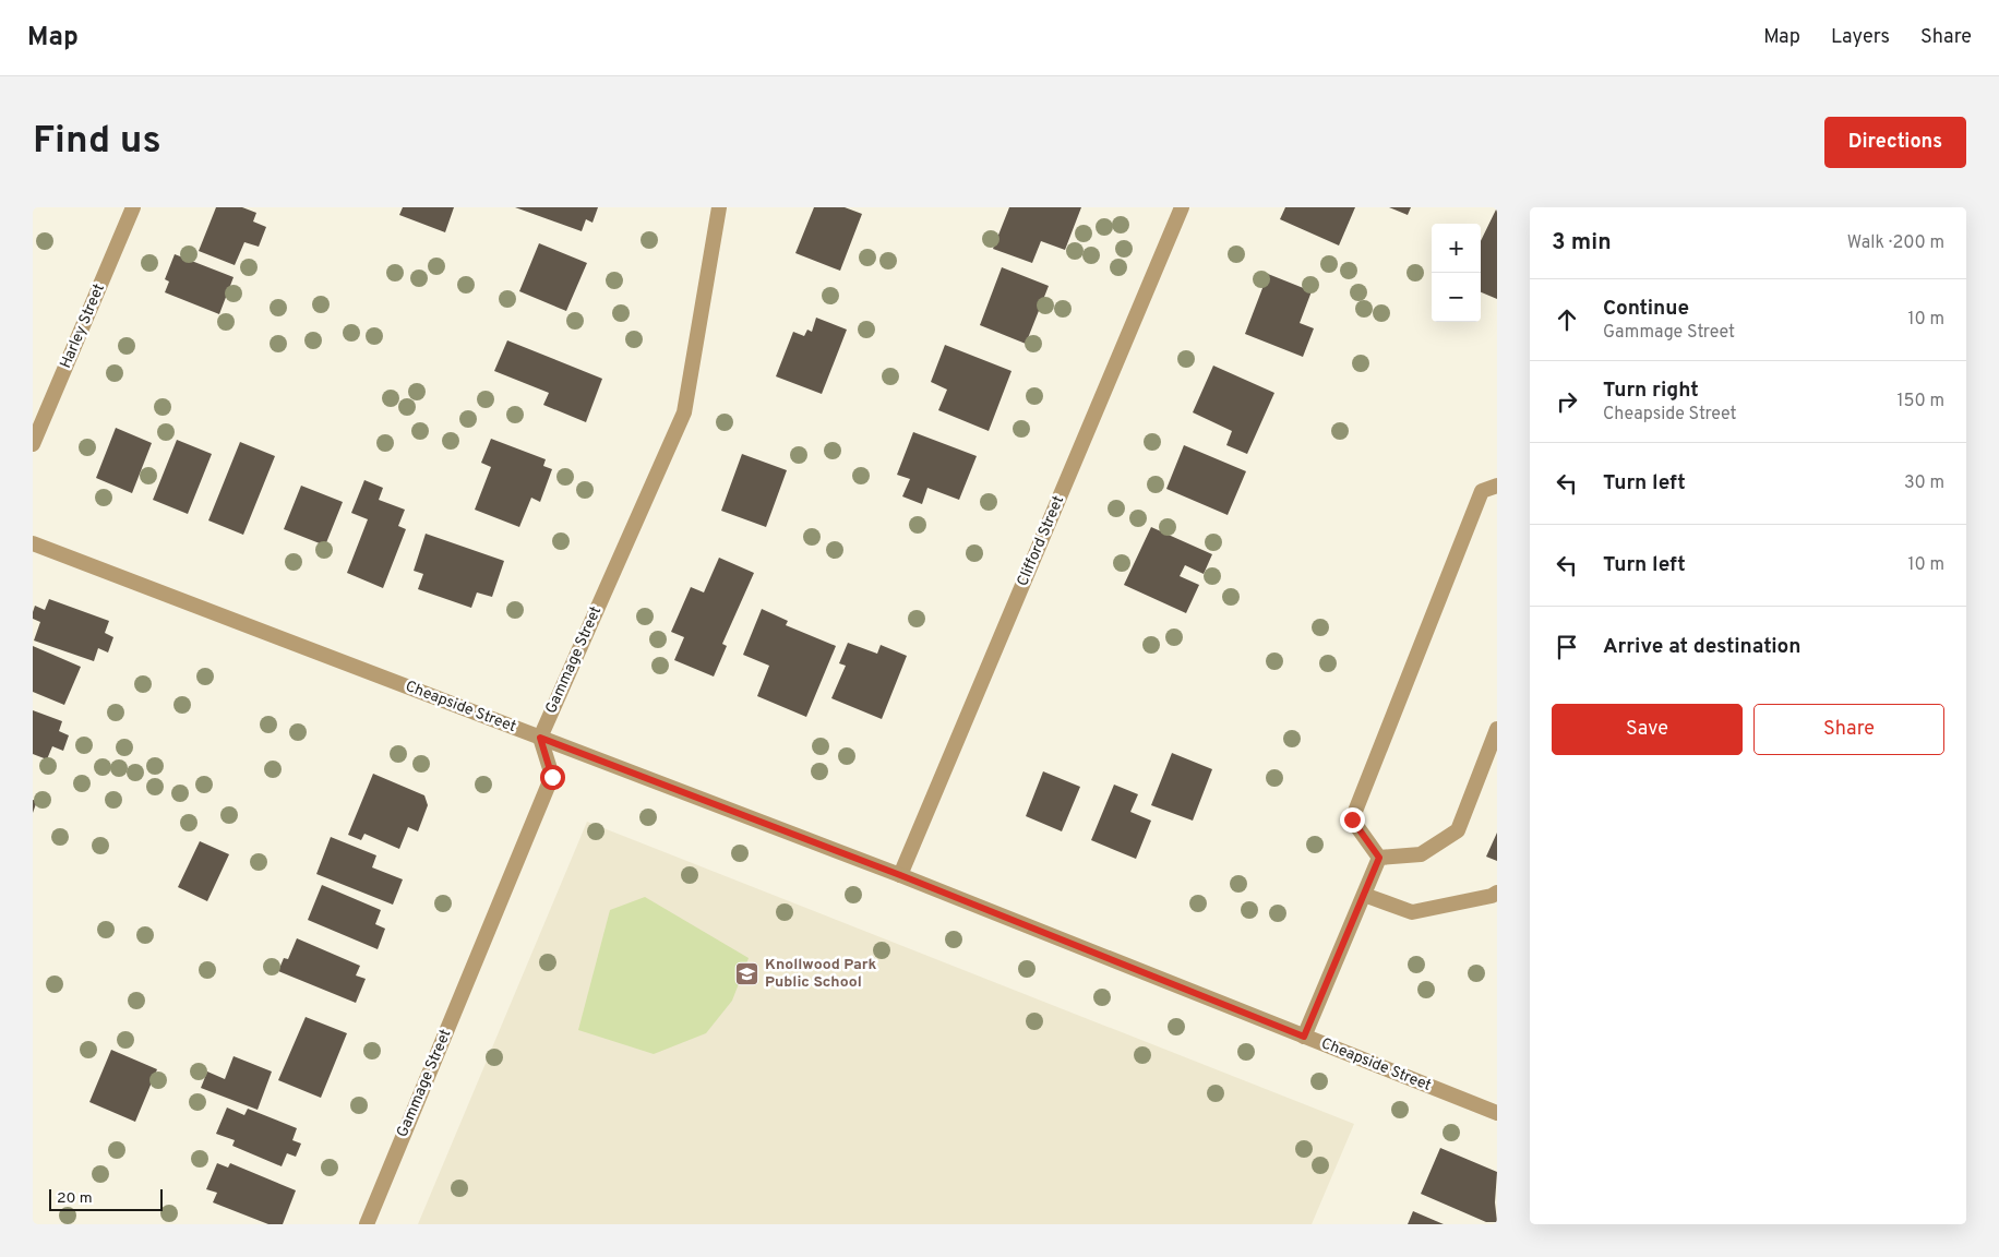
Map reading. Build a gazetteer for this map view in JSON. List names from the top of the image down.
{
  "streets": {
    "street": [
      "Harley Street",
      "Clifford Street",
      "Gammage Street",
      "Cheapside Street"
    ]
  },
  "crossings": [
    ["Clifford Street", "Cheapside Street"],
    ["Gammage Street", "Cheapside Street"]
  ],
  "places": {
    "school or university": ["Knollwood Park Public School"]
  },
  "scale_bar": "20 m",
  "page": {
    "header": "Map",
    "nav": ["Map", "Layers", "Share"],
    "buttons": [
      "Directions",
      ["Save", "Share"]
    ],
    "title": "Find us",
    "heading": ["3 min", "Walk · 200 m"],
    "map_buttons": ["+", "−"],
    "list": [
      ["Continue", "Gammage Street", "10 m"],
      ["Turn right", "Cheapside Street", "150 m"],
      ["Turn left", "30 m"],
      ["Turn left", "10 m"],
      "Arrive at destination"
    ],
    "scale": "20 m"
  }
}
